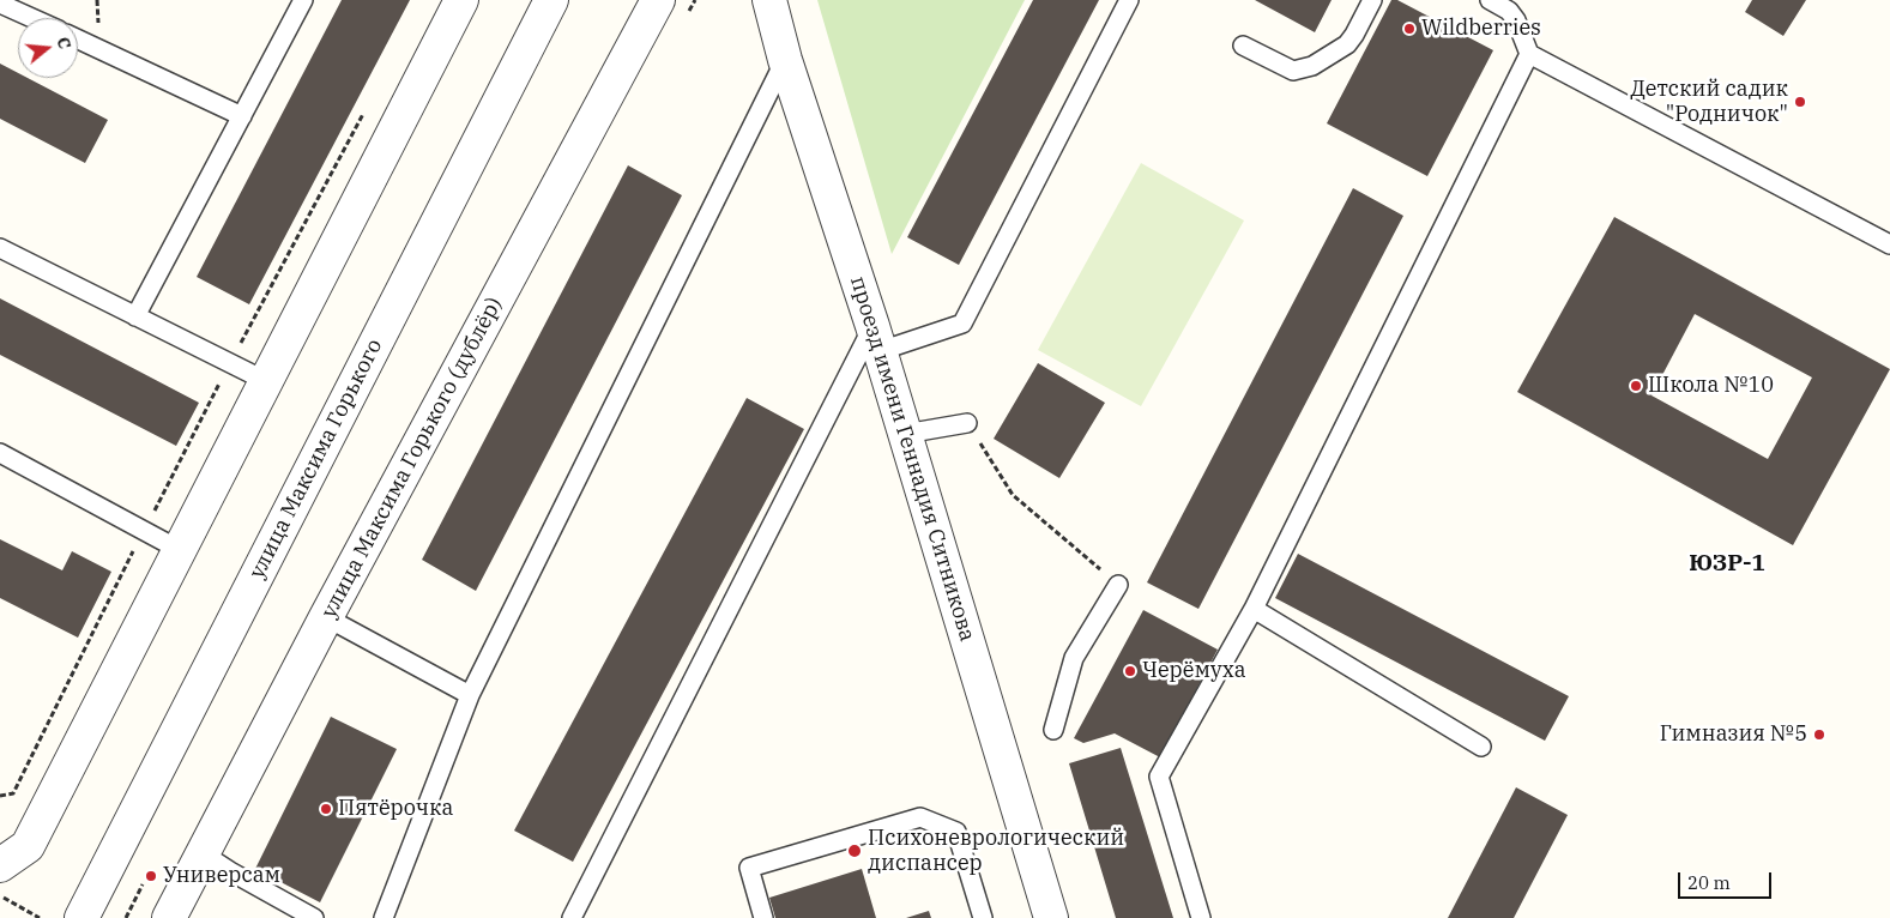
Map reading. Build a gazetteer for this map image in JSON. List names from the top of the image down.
{
  "streets": {
    "street": ["улица Максима Горького (дублёр)", "улица Максима Горького", "проезд имени Геннадия Ситникова"]
  },
  "districts": ["ЮЗР-1"],
  "places": [
    "Wildberries",
    "Детский садик \"Родничок\"",
    "Школа №10",
    "Черёмуха",
    "Гимназия №5",
    "Пятёрочка",
    "Психоневрологический диспансер",
    "Универсам"
  ],
  "scale_bar": "20 m",
  "north": "right"
}
